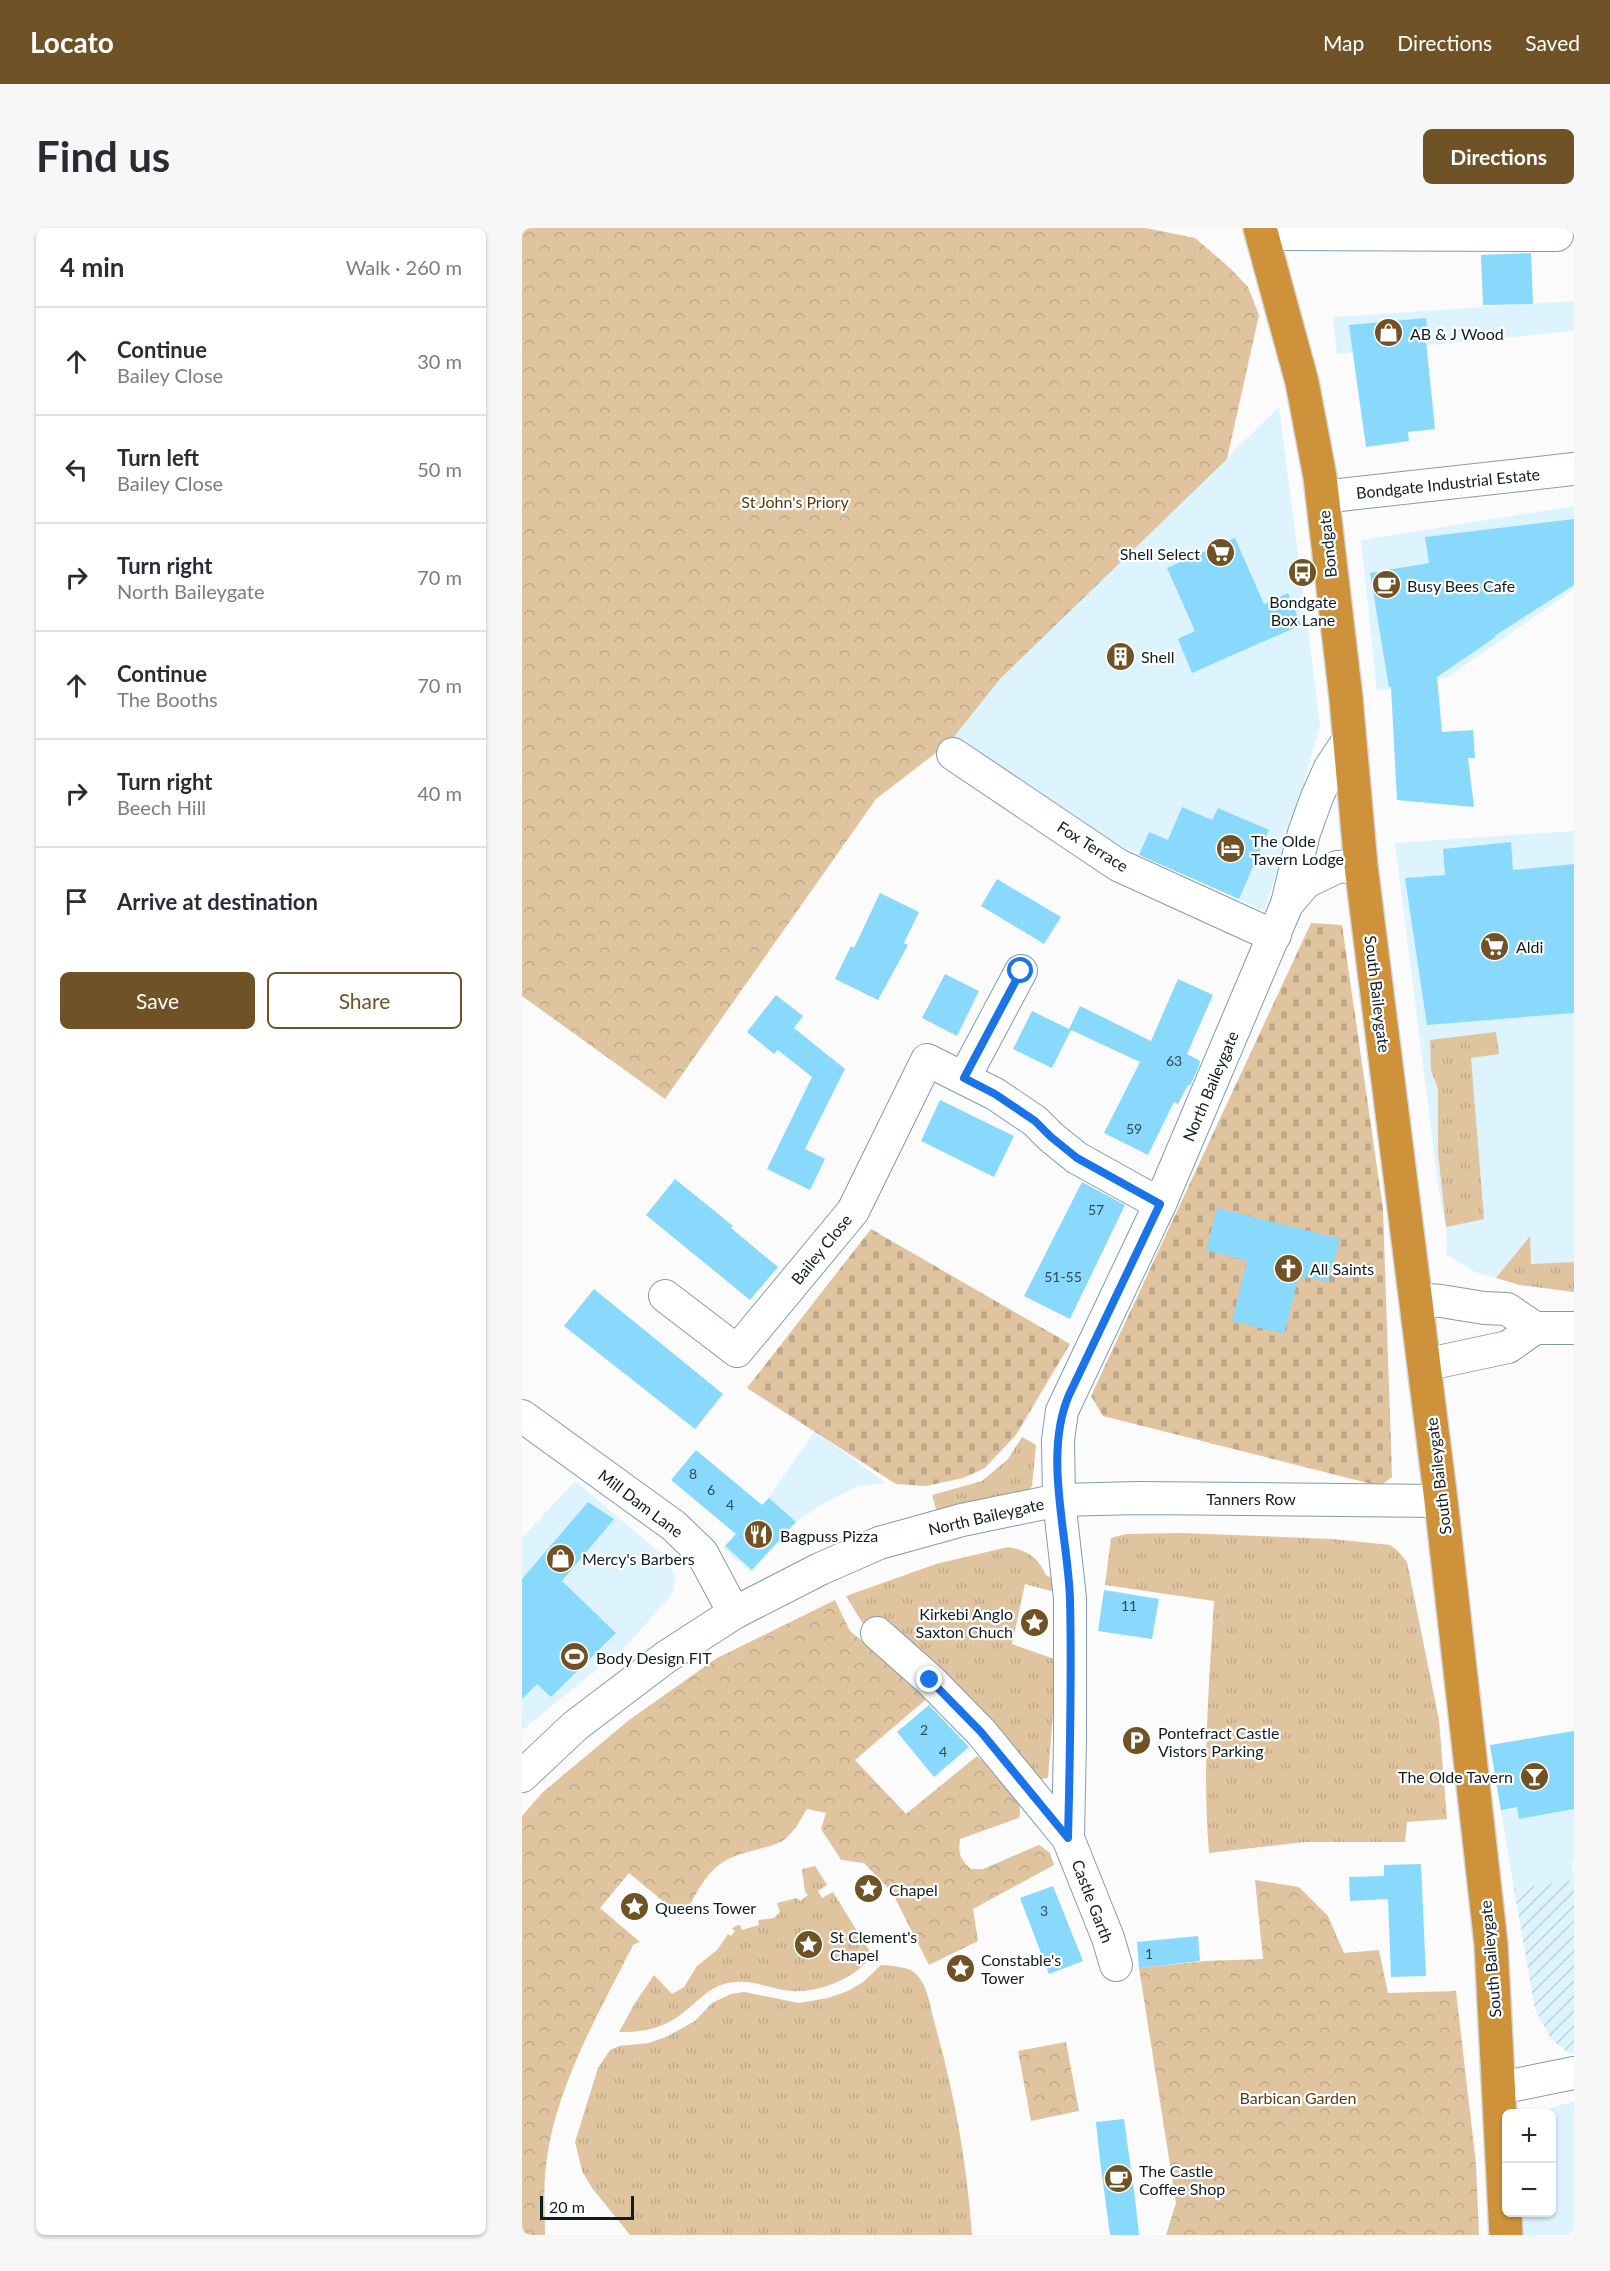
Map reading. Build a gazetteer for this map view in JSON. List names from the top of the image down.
{
  "streets": {
    "highway": ["Bondgate", "South Baileygate"],
    "street": [
      "Bondgate Industrial Estate",
      "Fox Terrace",
      "North Baileygate",
      "Bailey Close",
      "Tanners Row",
      "Mill Dam Lane",
      "Castle Garth"
    ]
  },
  "crossings": [
    ["Bondgate Industrial Estate", "Bondgate"],
    ["Bondgate", "South Baileygate"],
    ["Bondgate", "North Baileygate"],
    ["Fox Terrace", "North Baileygate"],
    ["South Baileygate", "North Baileygate"],
    ["South Baileygate", "Tanners Row"],
    ["North Baileygate", "Bailey Close"],
    ["North Baileygate", "Tanners Row"],
    ["North Baileygate", "Mill Dam Lane"]
  ],
  "parks": ["St John's Priory", "Barbican Garden"],
  "places": {
    "shop": ["AB & J Wood", "Mercy's Barbers"],
    "supermarket": ["Shell Select", "Aldi"],
    "bus stop": ["Bondgate Box Lane"],
    "cafe": ["Busy Bees Cafe", "The Castle Coffee Shop"],
    "building": ["Shell"],
    "hotel": ["The Olde Tavern Lodge"],
    "church": ["All Saints"],
    "restaurant": ["Bagpuss Pizza"],
    "place": [
      "Kirkebi Anglo Saxton Chuch",
      "Chapel",
      "Queens Tower",
      "St Clement's Chapel",
      "Constable's Tower"
    ],
    "sports": ["Body Design FIT"],
    "parking": ["Pontefract Castle Vistors Parking"],
    "bar": ["The Olde Tavern"]
  },
  "house_numbers": [
    "63",
    "59",
    "57",
    "51-55",
    "8",
    "6",
    "4",
    "11",
    "2",
    "4",
    "3",
    "1"
  ],
  "scale_bar": "20 m",
  "page": {
    "header": "Locato",
    "nav": ["Map", "Directions", "Saved"],
    "buttons": [
      "Directions",
      ["Save", "Share"]
    ],
    "title": "Find us",
    "heading": ["4 min", "Walk · 260 m"],
    "list": [
      ["Continue", "Bailey Close", "30 m"],
      ["Turn left", "Bailey Close", "50 m"],
      ["Turn right", "North Baileygate", "70 m"],
      ["Continue", "The Booths", "70 m"],
      ["Turn right", "Beech Hill", "40 m"],
      "Arrive at destination"
    ],
    "map_buttons": ["+", "−"],
    "scale": "20 m"
  }
}
